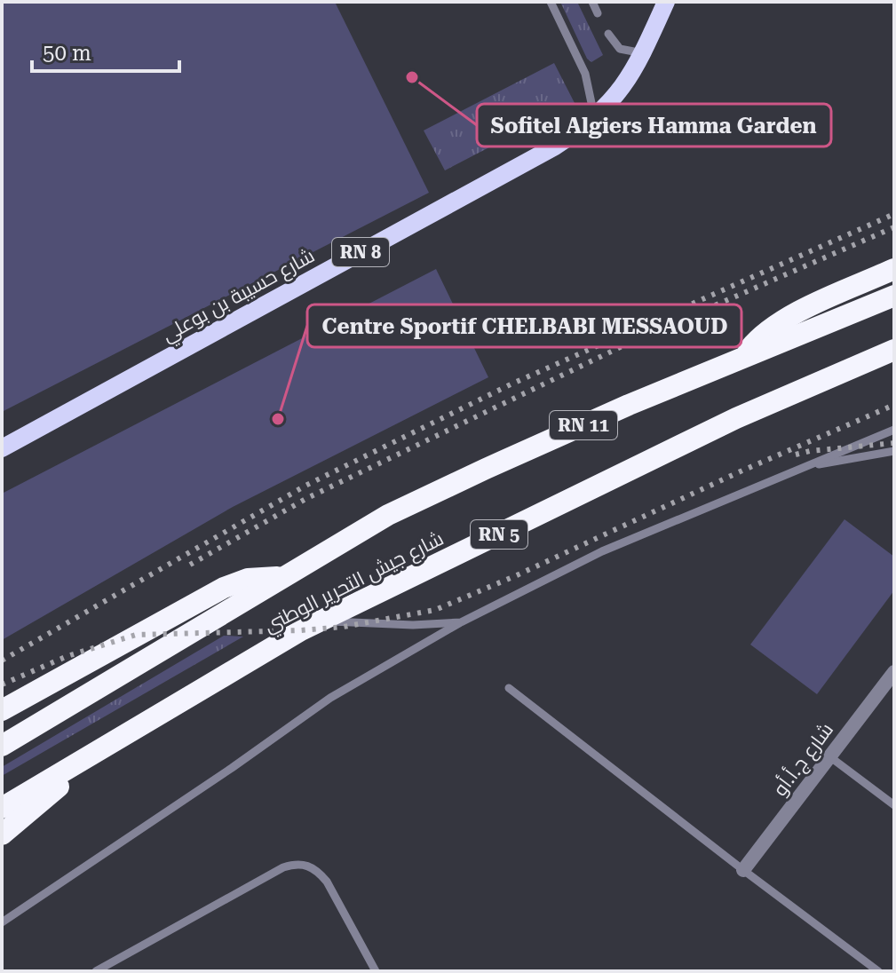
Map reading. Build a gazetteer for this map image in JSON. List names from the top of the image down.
{
  "streets": {
    "highway": ["RN 11", "RN 5", "شارع جيش التحرير الوطني"],
    "main road": ["RN 8", "شارع حسيبة بن بوعلي"],
    "street": ["شارع ج.أ.أو"]
  },
  "places": ["Sofitel Algiers Hamma Garden", "Centre Sportif CHELBABI MESSAOUD"],
  "scale_bar": "50 m"
}
